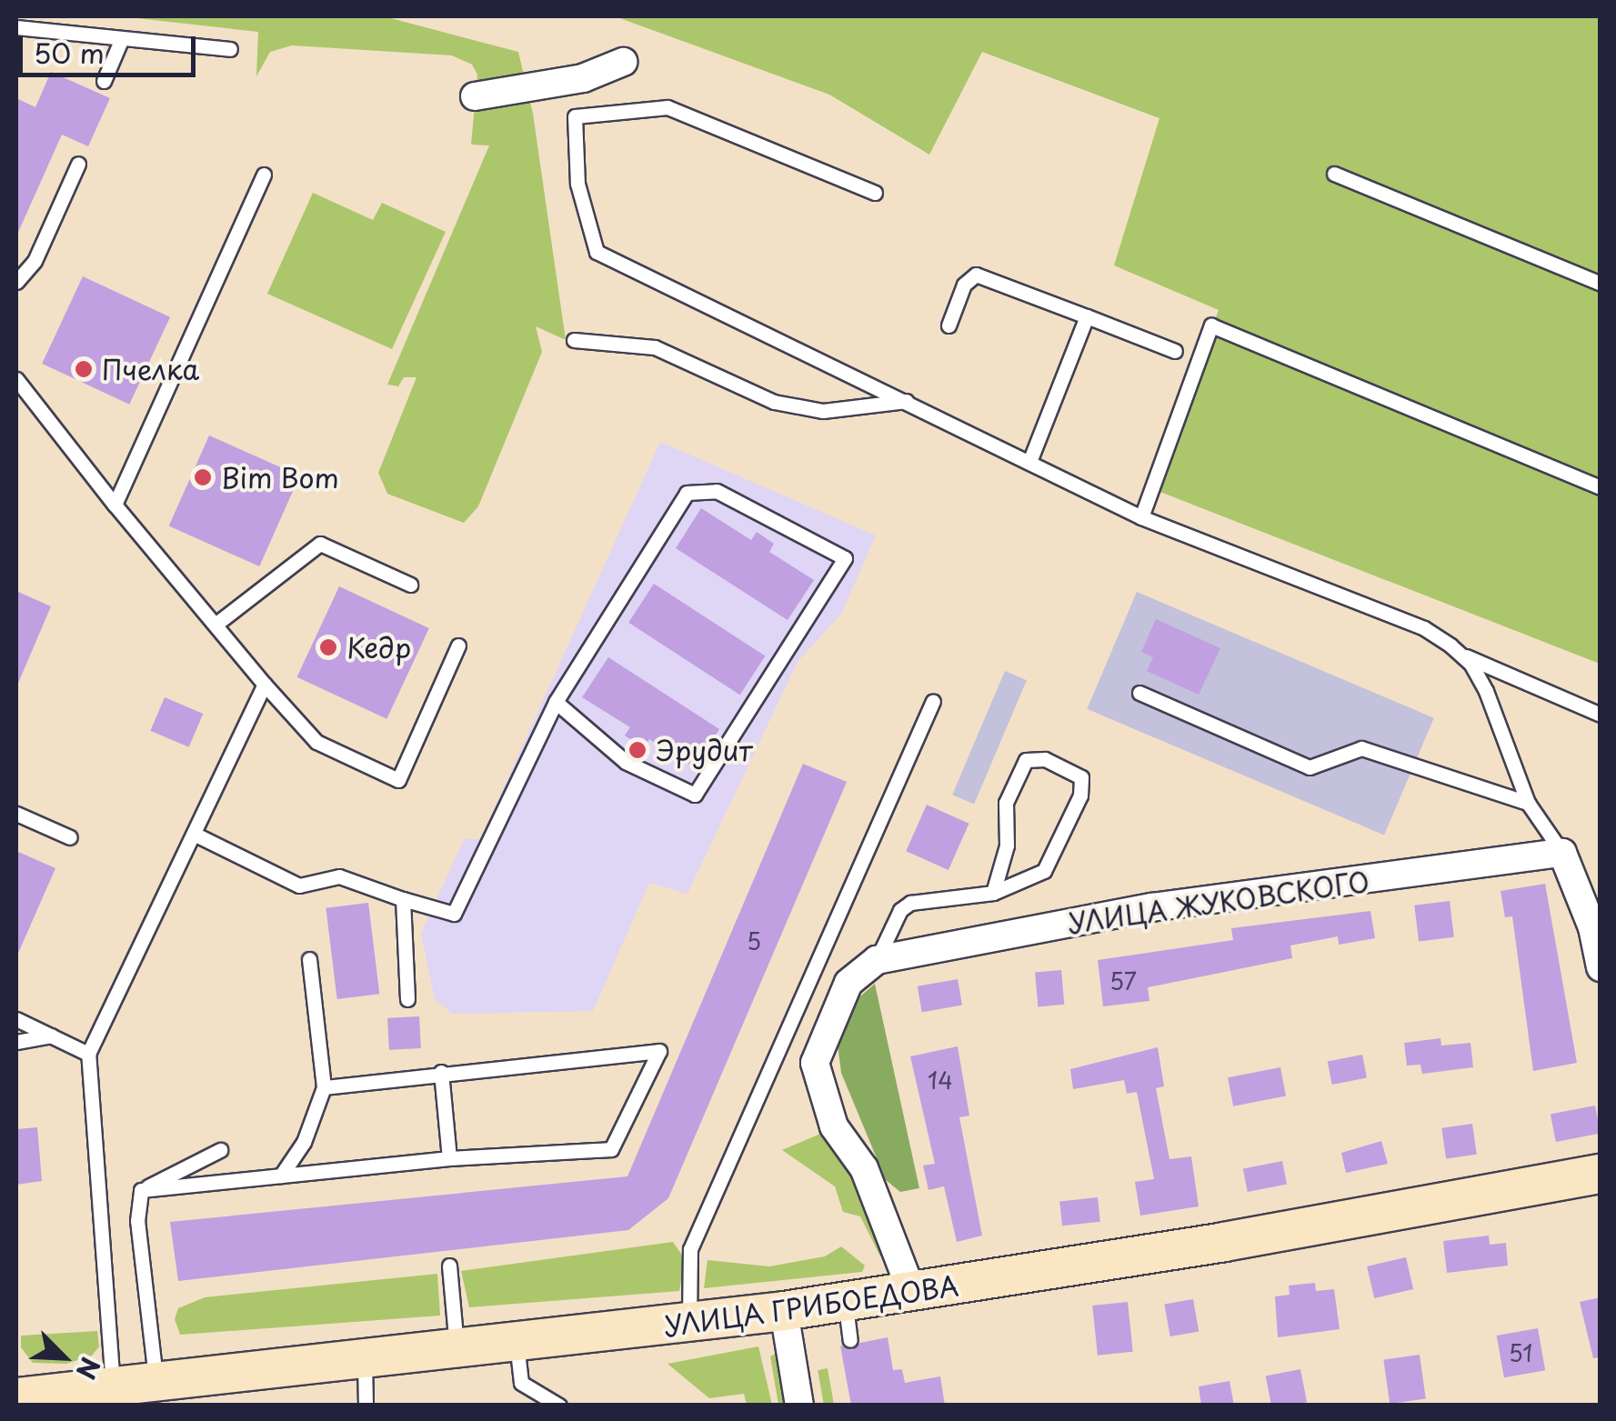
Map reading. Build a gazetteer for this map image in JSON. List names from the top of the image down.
{
  "streets": {
    "street": ["УЛИЦА ЖУКОВСКОГО", "УЛИЦА ГРИБОЕДОВА"]
  },
  "places": [
    "Пчелка",
    "Bim Bom",
    "Кедр",
    "Эрудит"
  ],
  "house_numbers": [
    "5",
    "57",
    "14",
    "51"
  ],
  "scale_bar": "50 m",
  "north": "bottom right"
}
